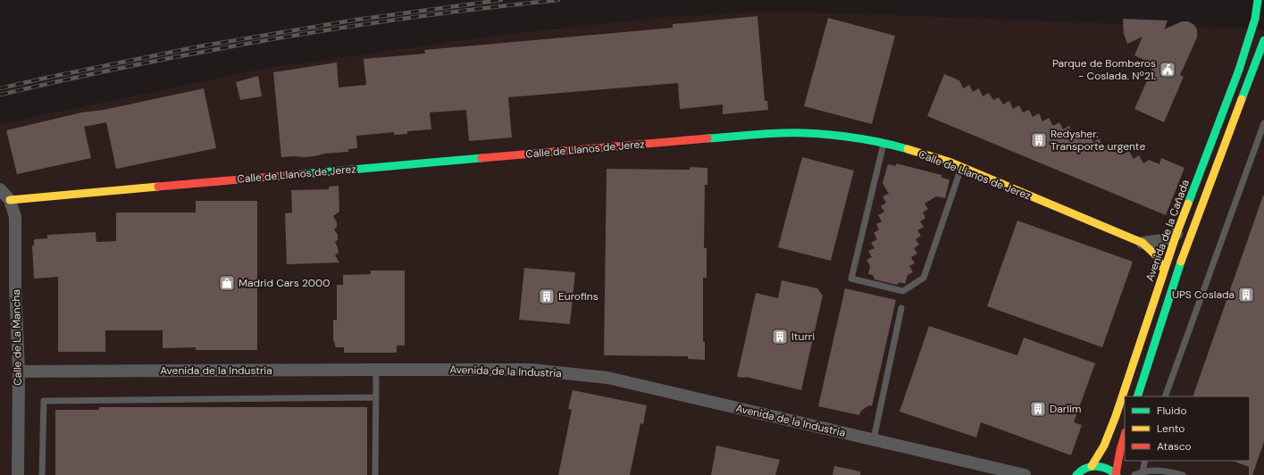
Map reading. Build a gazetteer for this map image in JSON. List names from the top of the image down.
{
  "streets": {
    "street": [
      "Calle de Llanos de Jerez",
      "Avenida de la Cañada",
      "Calle de La Mancha",
      "Avenida de la Industria"
    ]
  },
  "crossings": [
    ["Calle de Llanos de Jerez", "Avenida de la Cañada"],
    ["Calle de Llanos de Jerez", "Calle de La Mancha"],
    ["Calle de La Mancha", "Avenida de la Industria"]
  ],
  "places": {
    "public building": ["Parque de Bomberos - Coslada. Nº21."],
    "building": [
      "Redysher. Transporte urgente",
      "UPS Coslada",
      "Eurofins",
      "Iturri",
      "Darlim"
    ],
    "shop": ["Madrid Cars 2000"]
  },
  "legend": ["Fluido", "Lento", "Atasco"]
}
